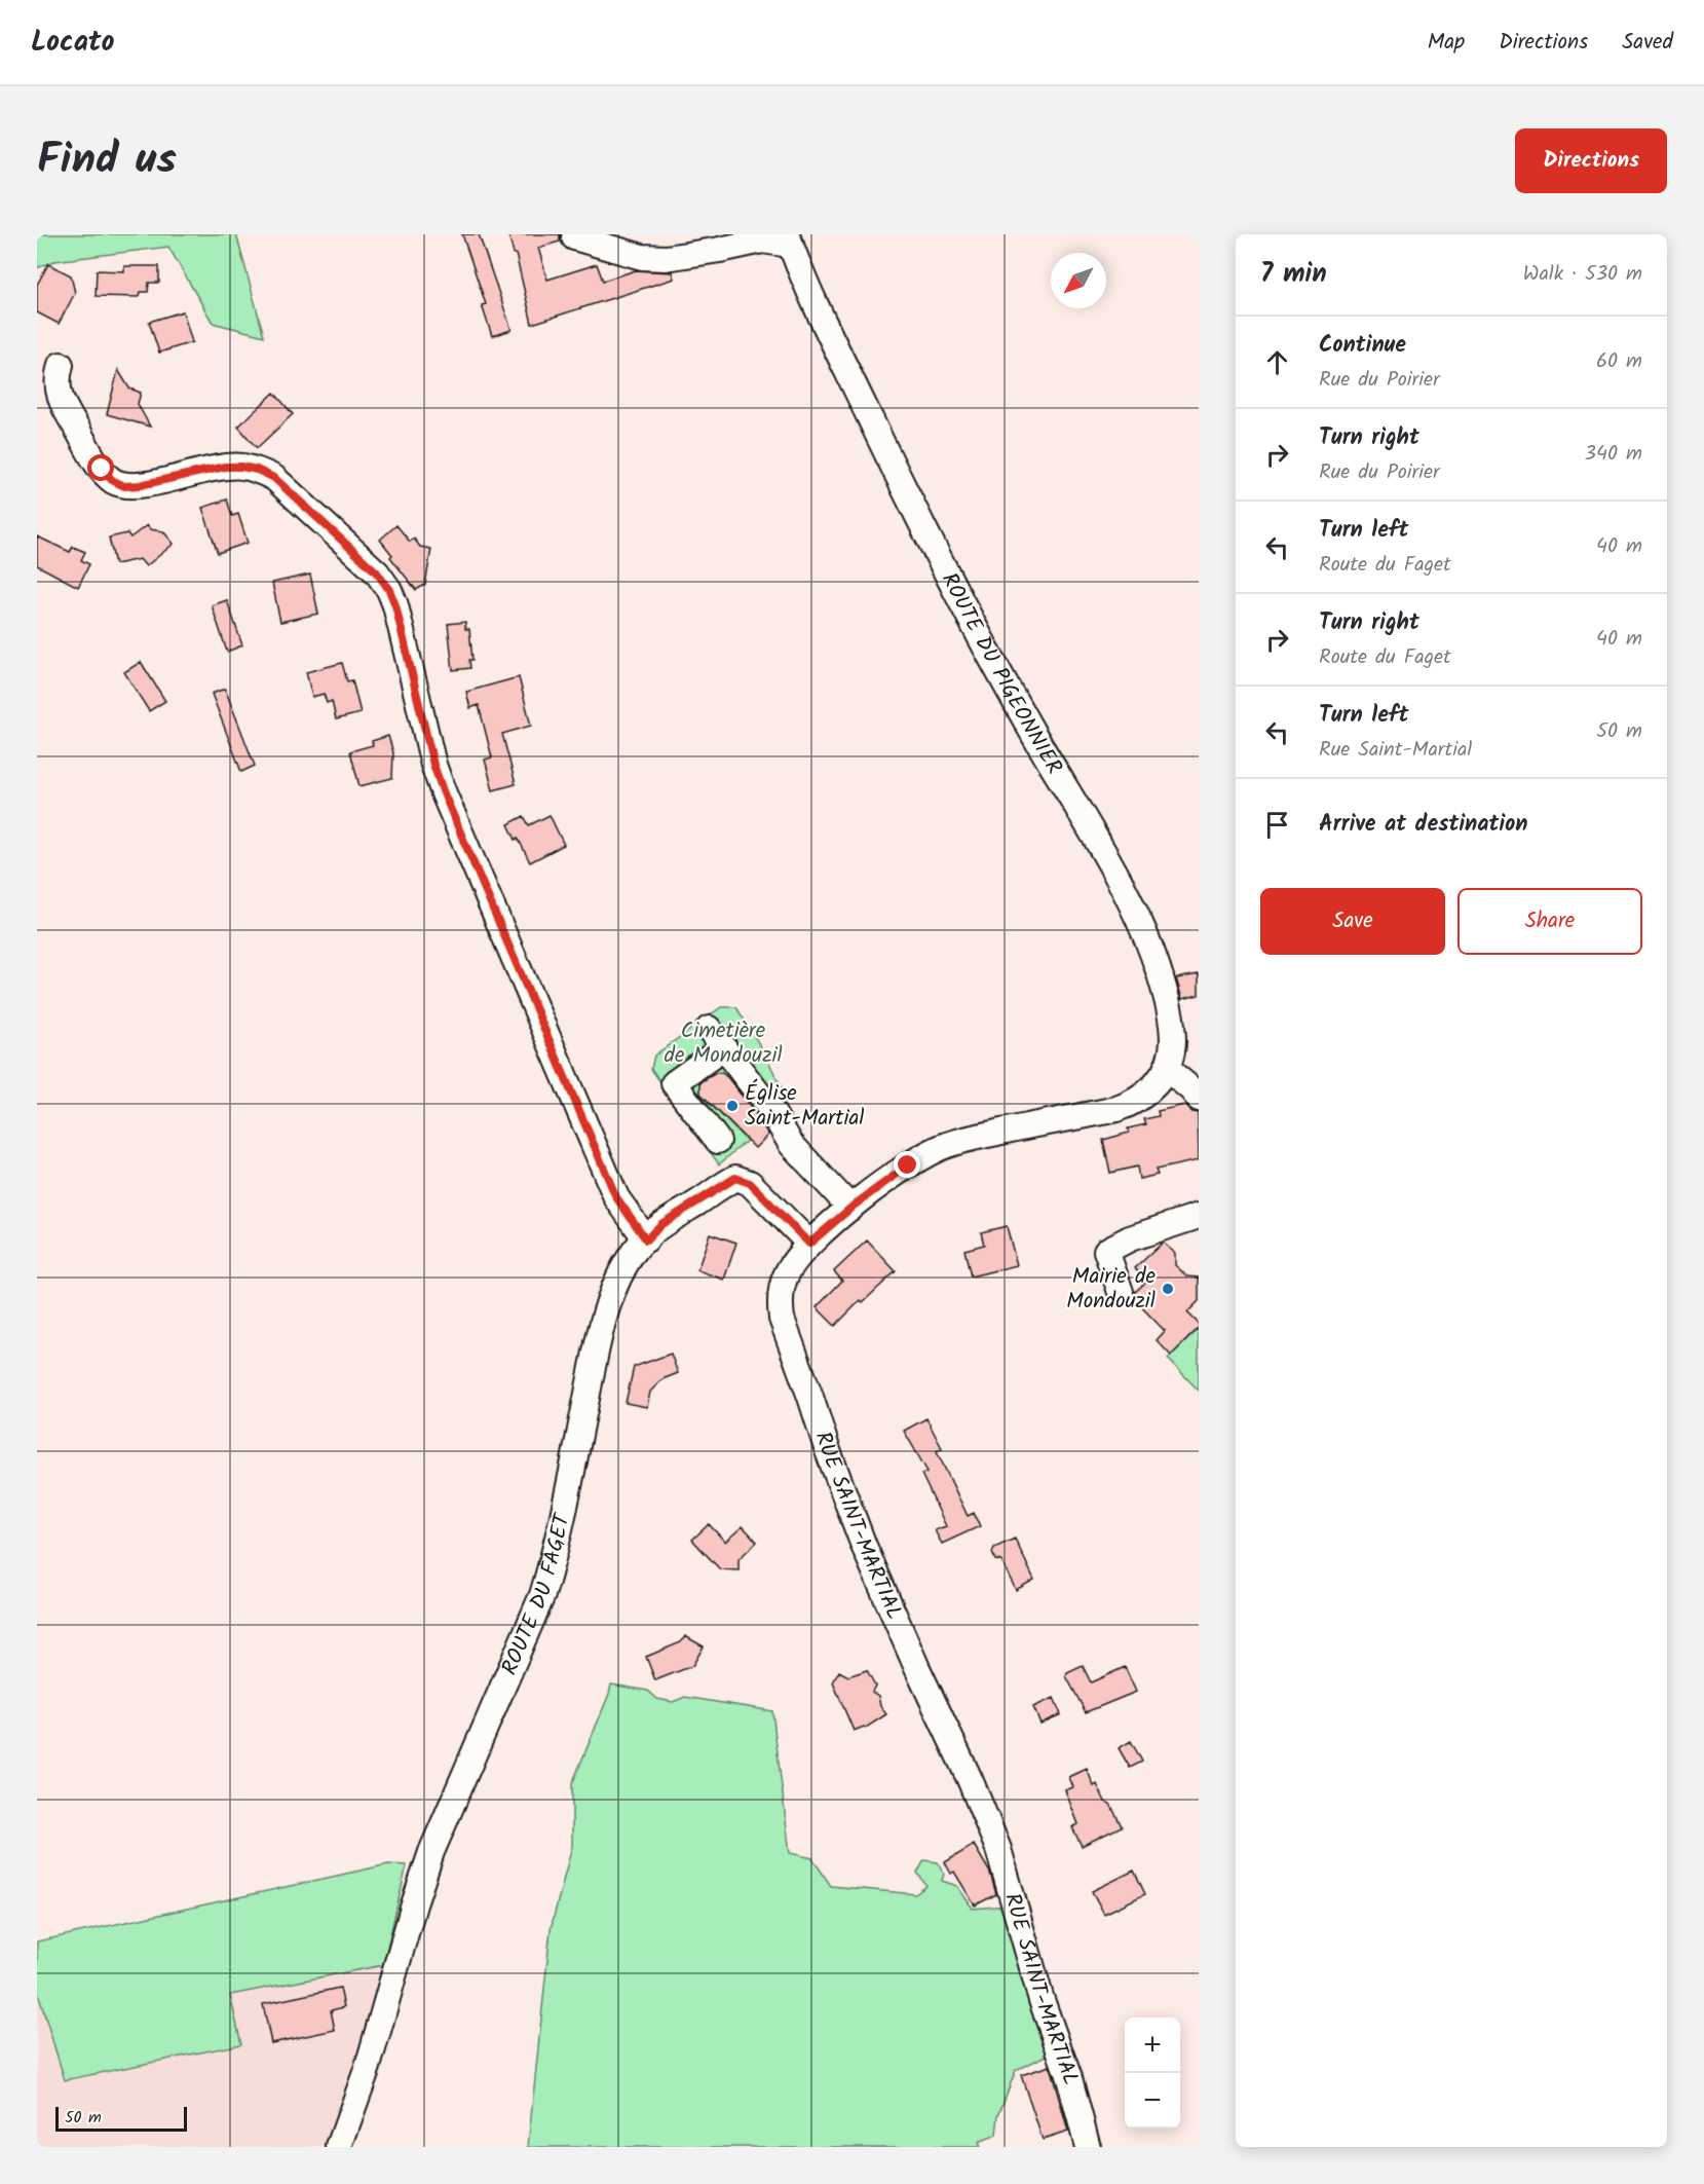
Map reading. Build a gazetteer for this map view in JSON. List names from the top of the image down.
{
  "streets": {
    "street": ["ROUTE DU PIGEONNIER", "RUE SAINT-MARTIAL", "ROUTE DU FAGET"]
  },
  "crossings": [
    ["ROUTE DU PIGEONNIER", "RUE SAINT-MARTIAL"],
    ["RUE SAINT-MARTIAL", "ROUTE DU FAGET"]
  ],
  "parks": ["Cimetière de Mondouzil"],
  "places": ["Église Saint-Martial", "Mairie de Mondouzil"],
  "scale_bar": "50 m",
  "north": "bottom left",
  "page": {
    "header": "Locato",
    "nav": ["Map", "Directions", "Saved"],
    "title": "Find us",
    "buttons": [
      "Directions",
      ["Save", "Share"]
    ],
    "heading": ["7 min", "Walk · 530 m"],
    "list": [
      ["Continue", "Rue du Poirier", "60 m"],
      ["Turn right", "Rue du Poirier", "340 m"],
      ["Turn left", "Route du Faget", "40 m"],
      ["Turn right", "Route du Faget", "40 m"],
      ["Turn left", "Rue Saint-Martial", "50 m"],
      "Arrive at destination"
    ],
    "map_buttons": ["+", "−"],
    "scale": "50 m"
  }
}
